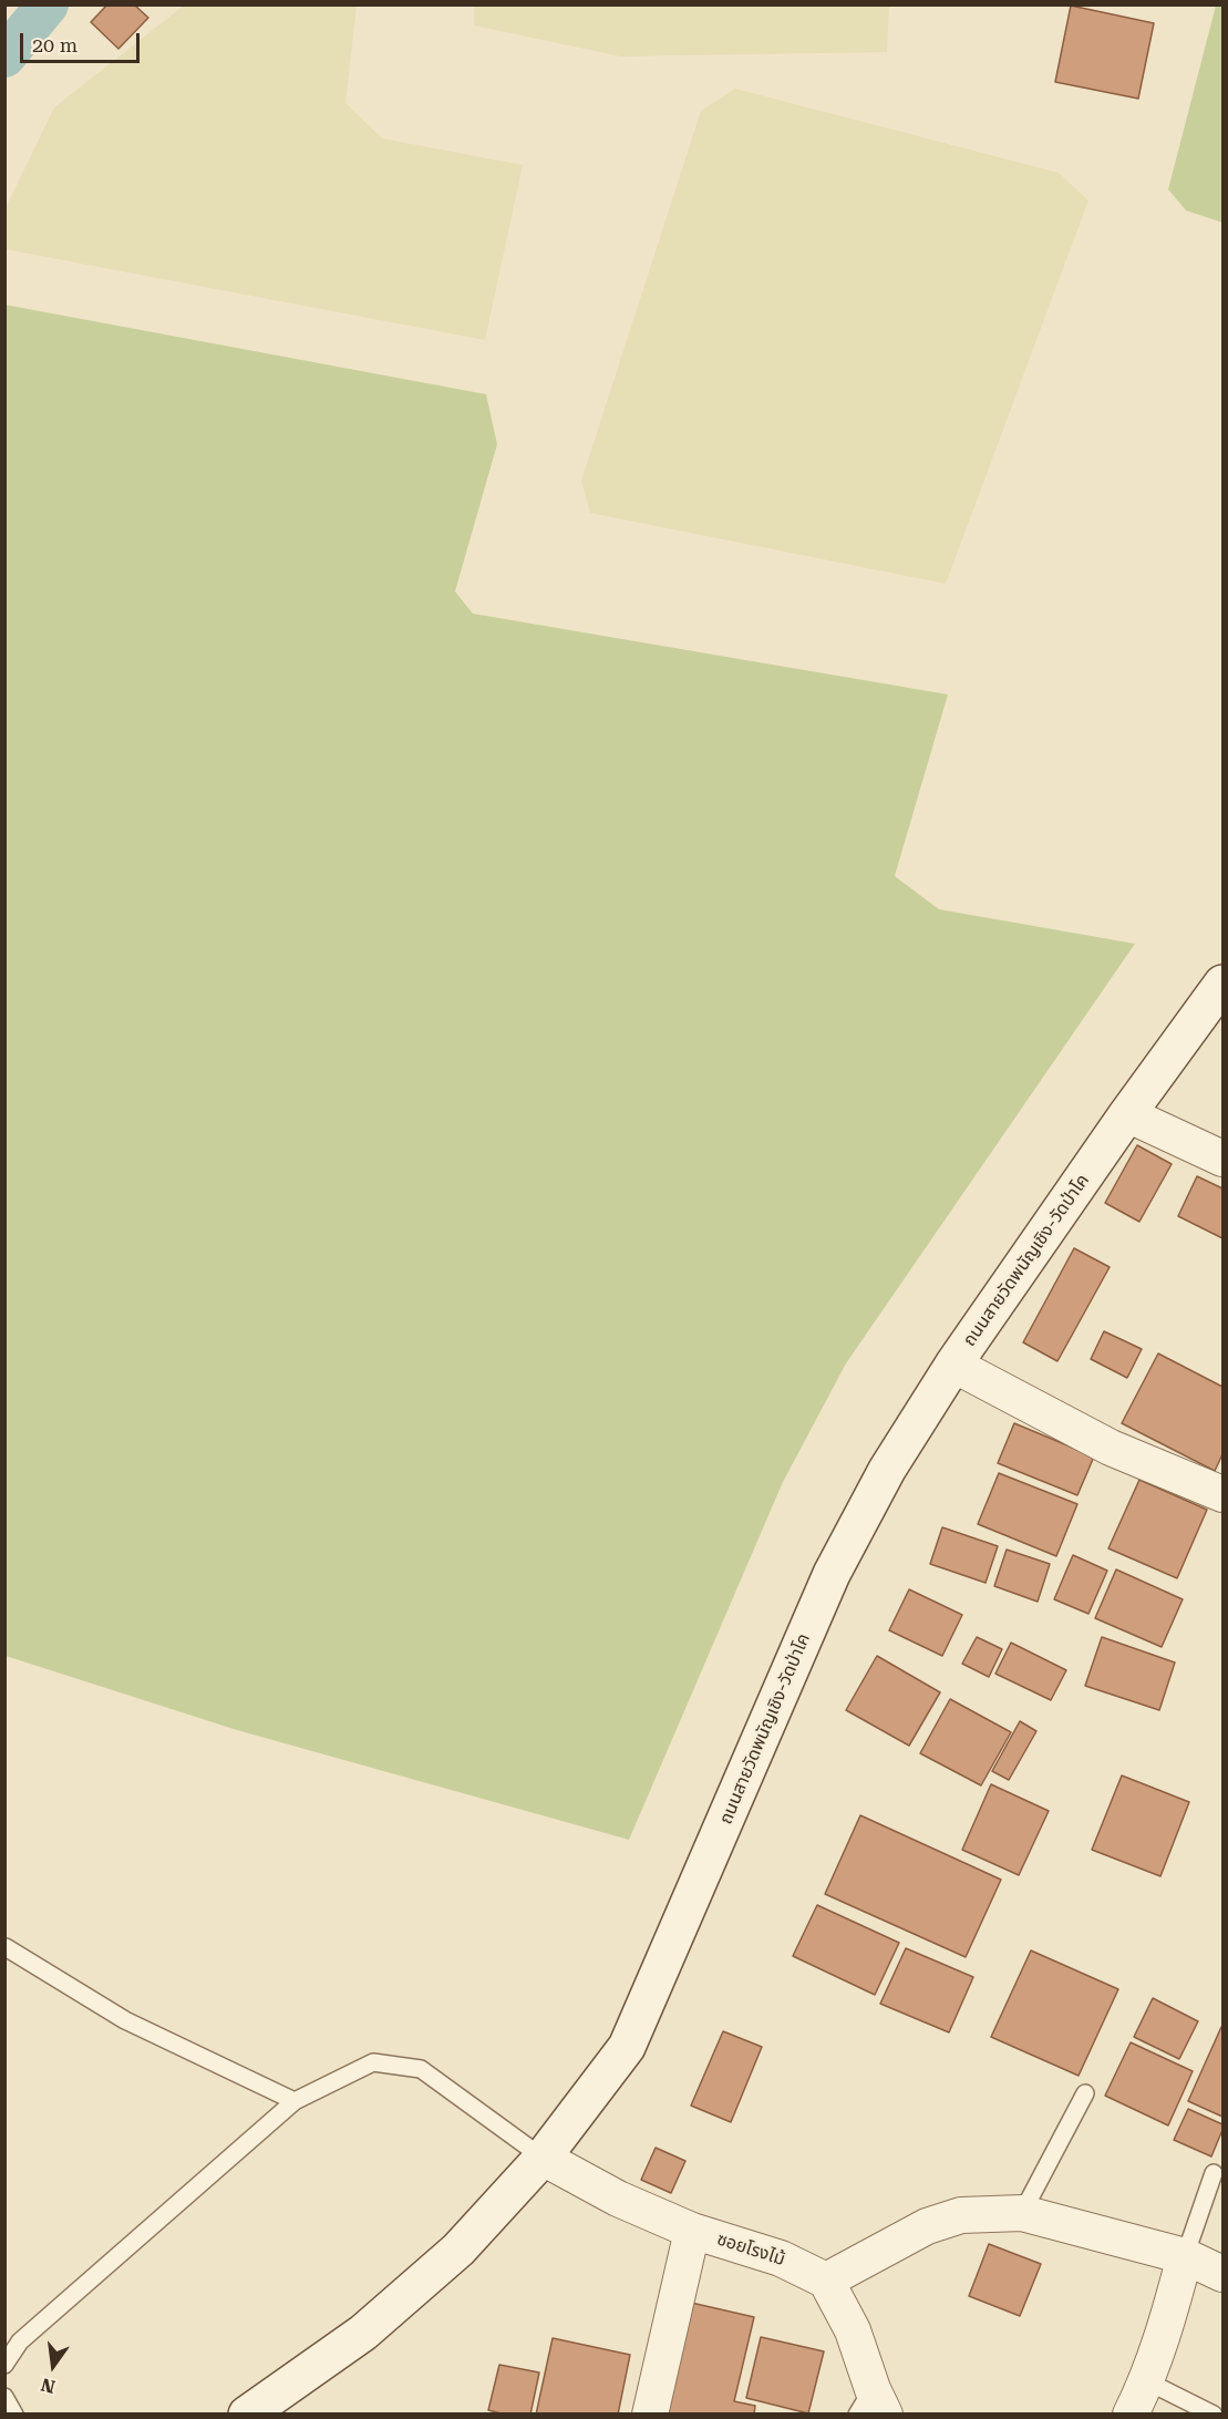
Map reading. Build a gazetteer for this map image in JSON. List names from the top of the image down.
{
  "streets": {
    "main road": ["ถนนสายวัดพนัญเชิง-วัดป่าโค"],
    "street": ["ซอยโรงไม้"]
  },
  "crossings": [
    ["ถนนสายวัดพนัญเชิง-วัดป่าโค", "ซอยโรงไม้"]
  ],
  "scale_bar": "20 m",
  "north": "bottom"
}
